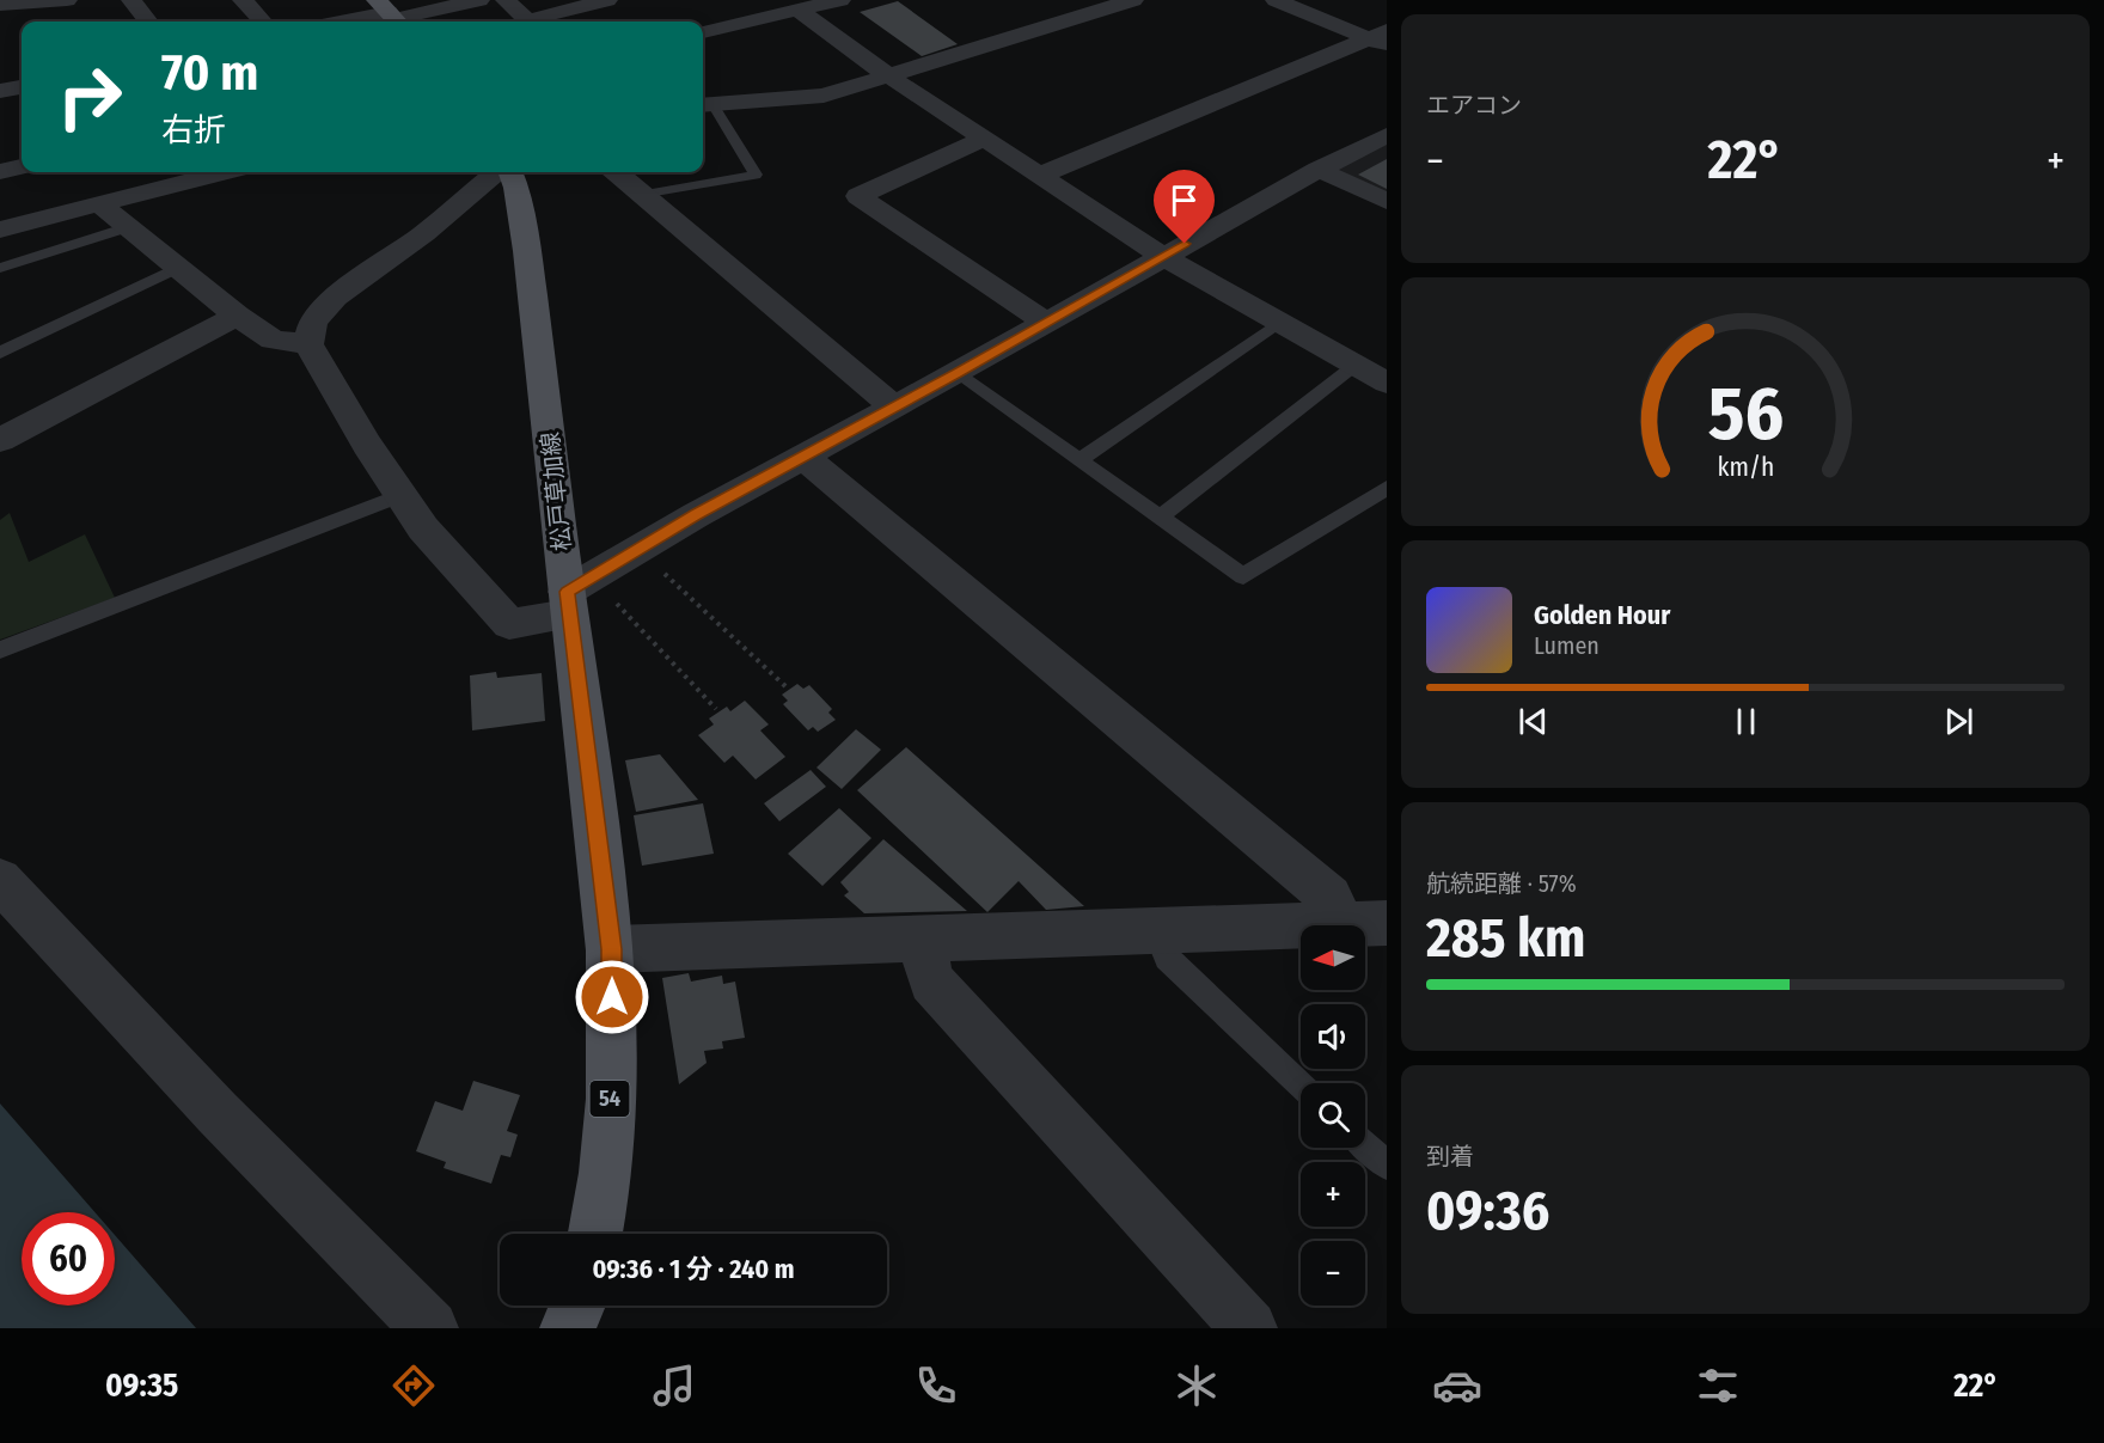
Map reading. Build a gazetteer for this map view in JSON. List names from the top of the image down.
{
  "streets": {
    "main road": ["松戸草加線", "54"]
  },
  "north": "left",
  "page": {
    "tile": [
      "エアコン",
      ["航続距離 · 57%", "285 km"],
      ["到着", "09:36"]
    ],
    "turn": ["70 m", "右折"],
    "heat": ["−", "22°", "+"],
    "song": ["Golden Hour", "Lumen"],
    "map_buttons": ["+", "−"],
    "limit": "60",
    "trip": "09:36 · 1 分 · 240 m",
    "tabs": ["09:35", "22°"],
    "gauge": ["56", "km/h"]
  }
}
